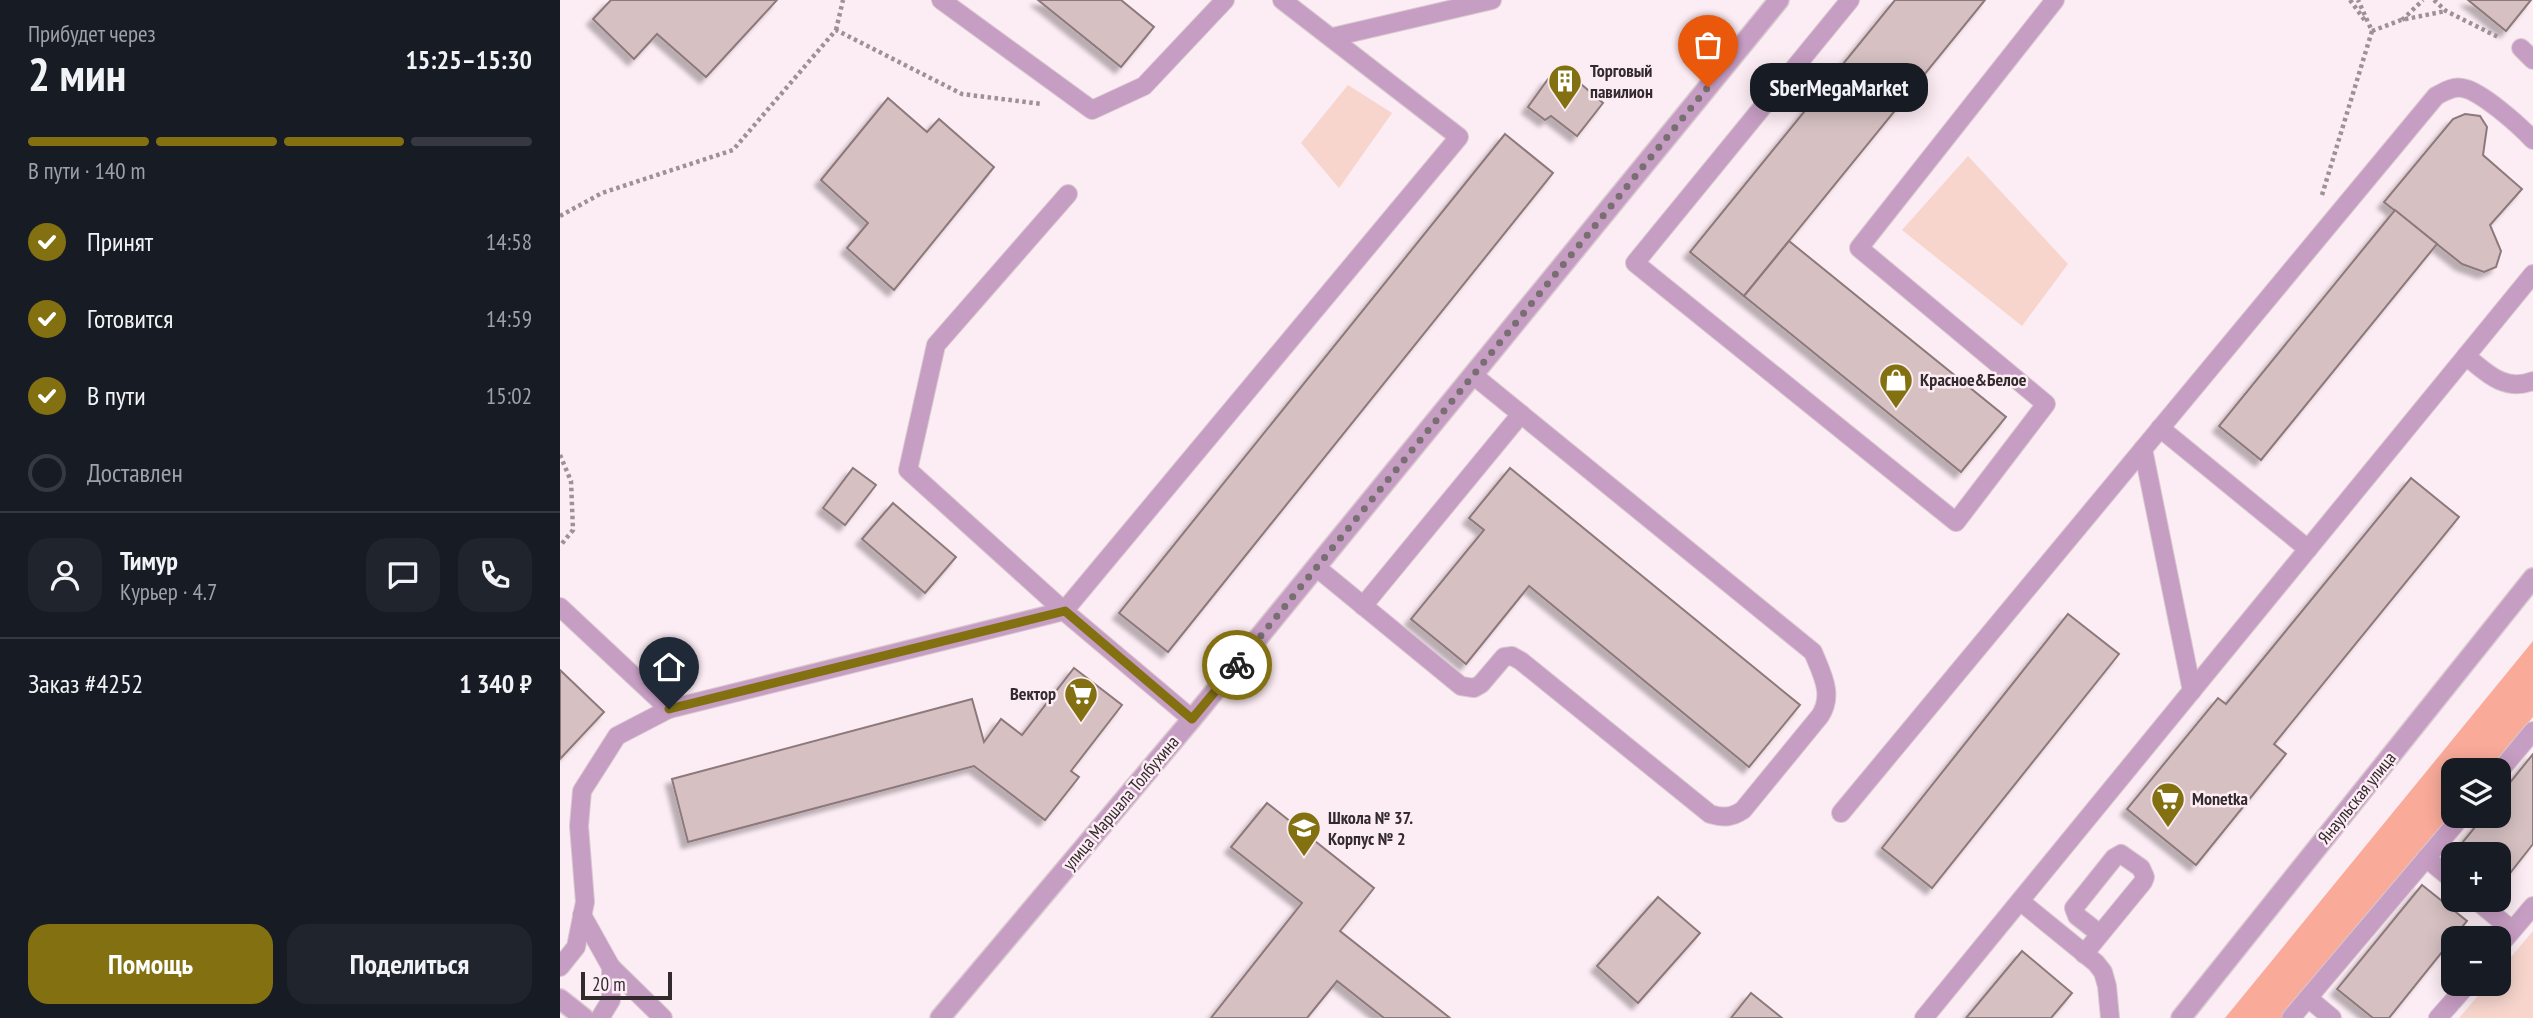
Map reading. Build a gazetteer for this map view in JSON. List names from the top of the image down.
{
  "streets": {
    "street": ["Янаульская улица", "улица Маршала Толбухина"]
  },
  "places": {
    "other": ["SberMegaMarket"],
    "building": ["Торговый павилион"],
    "shop": ["Красное&Белое"],
    "supermarket": ["Вектор", "Monetka"],
    "school or university": ["Школа № 37. Корпус № 2"]
  },
  "scale_bar": "20 m",
  "page": {
    "heading": ["2 мин", "Прибудет через", "15:25–15:30"],
    "panel": [
      "Тимур",
      "Курьер · 4.7",
      "Заказ #4252",
      "1 340 ₽"
    ],
    "bubble": "SberMegaMarket",
    "bar": "В пути · 140 m",
    "list": [
      ["Принят", "14:58"],
      ["Готовится", "14:59"],
      ["В пути", "15:02"],
      "Доставлен"
    ],
    "map_buttons": ["+", "−"],
    "buttons": ["Помощь", "Поделиться"],
    "scale": "20 m"
  }
}
